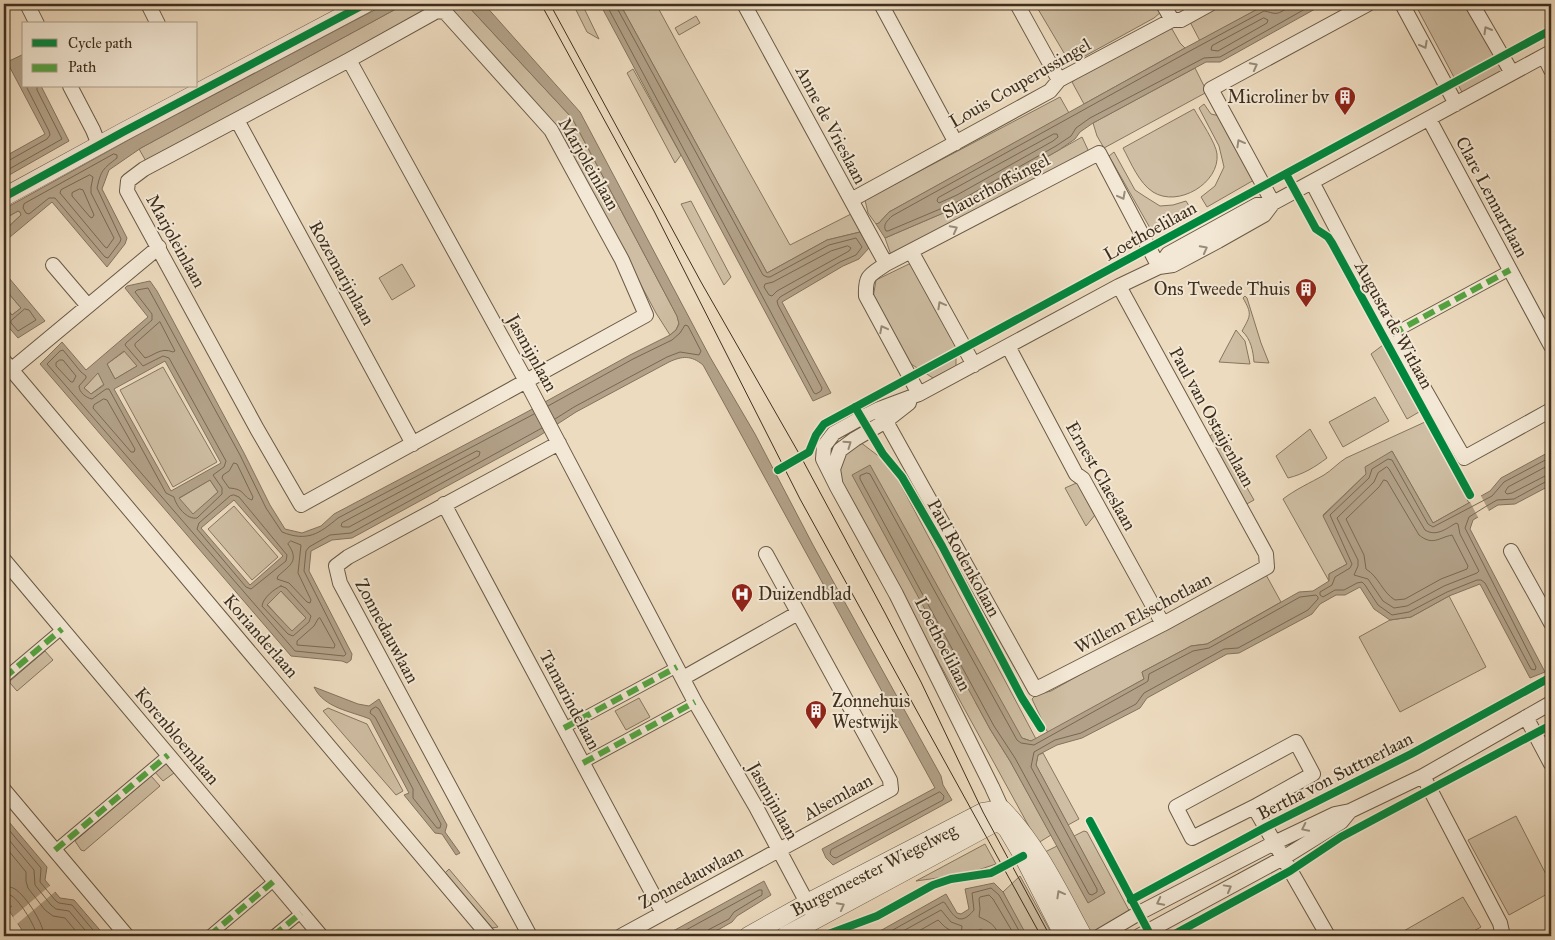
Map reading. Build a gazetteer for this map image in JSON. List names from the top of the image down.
{
  "streets": {
    "street": [
      "Louis Couperussingel",
      "Anne de Vrieslaan",
      "Marjoleinlaan",
      "Slauerhoffsingel",
      "Clare Lennartlaan",
      "Loethoelilaan",
      "Rozemarijnlaan",
      "Augusta de Witlaan",
      "Jasmijnlaan",
      "Paul van Ostaijenlaan",
      "Ernest Claeslaan",
      "Paul Rodenkolaan",
      "Willem Elsschotlaan",
      "Zonnedauwlaan",
      "Korianderlaan",
      "Tamarindelaan",
      "Korenbloemlaan",
      "Bertha von Suttnerlaan",
      "Alsemlaan",
      "Burgemeester Wiegelweg"
    ]
  },
  "crossings": [
    ["Louis Couperussingel", "Anne de Vrieslaan"],
    ["Anne de Vrieslaan", "Slauerhoffsingel"],
    ["Marjoleinlaan", "Rozemarijnlaan"],
    ["Marjoleinlaan", "Jasmijnlaan"],
    ["Slauerhoffsingel", "Loethoelilaan"],
    ["Clare Lennartlaan", "Loethoelilaan"],
    ["Loethoelilaan", "Augusta de Witlaan"],
    ["Loethoelilaan", "Paul van Ostaijenlaan"],
    ["Loethoelilaan", "Ernest Claeslaan"],
    ["Loethoelilaan", "Paul Rodenkolaan"],
    ["Loethoelilaan", "Burgemeester Wiegelweg"],
    ["Jasmijnlaan", "Zonnedauwlaan"],
    ["Jasmijnlaan", "Alsemlaan"],
    ["Jasmijnlaan", "Burgemeester Wiegelweg"],
    ["Paul van Ostaijenlaan", "Willem Elsschotlaan"],
    ["Ernest Claeslaan", "Willem Elsschotlaan"],
    ["Paul Rodenkolaan", "Willem Elsschotlaan"],
    ["Zonnedauwlaan", "Tamarindelaan"],
    ["Zonnedauwlaan", "Alsemlaan"]
  ],
  "places": {
    "building": ["Microliner bv", "Ons Tweede Thuis", "Zonnehuis Westwijk"],
    "hospital": ["Duizendblad"]
  },
  "legend": ["Cycle path", "Path"]
}
